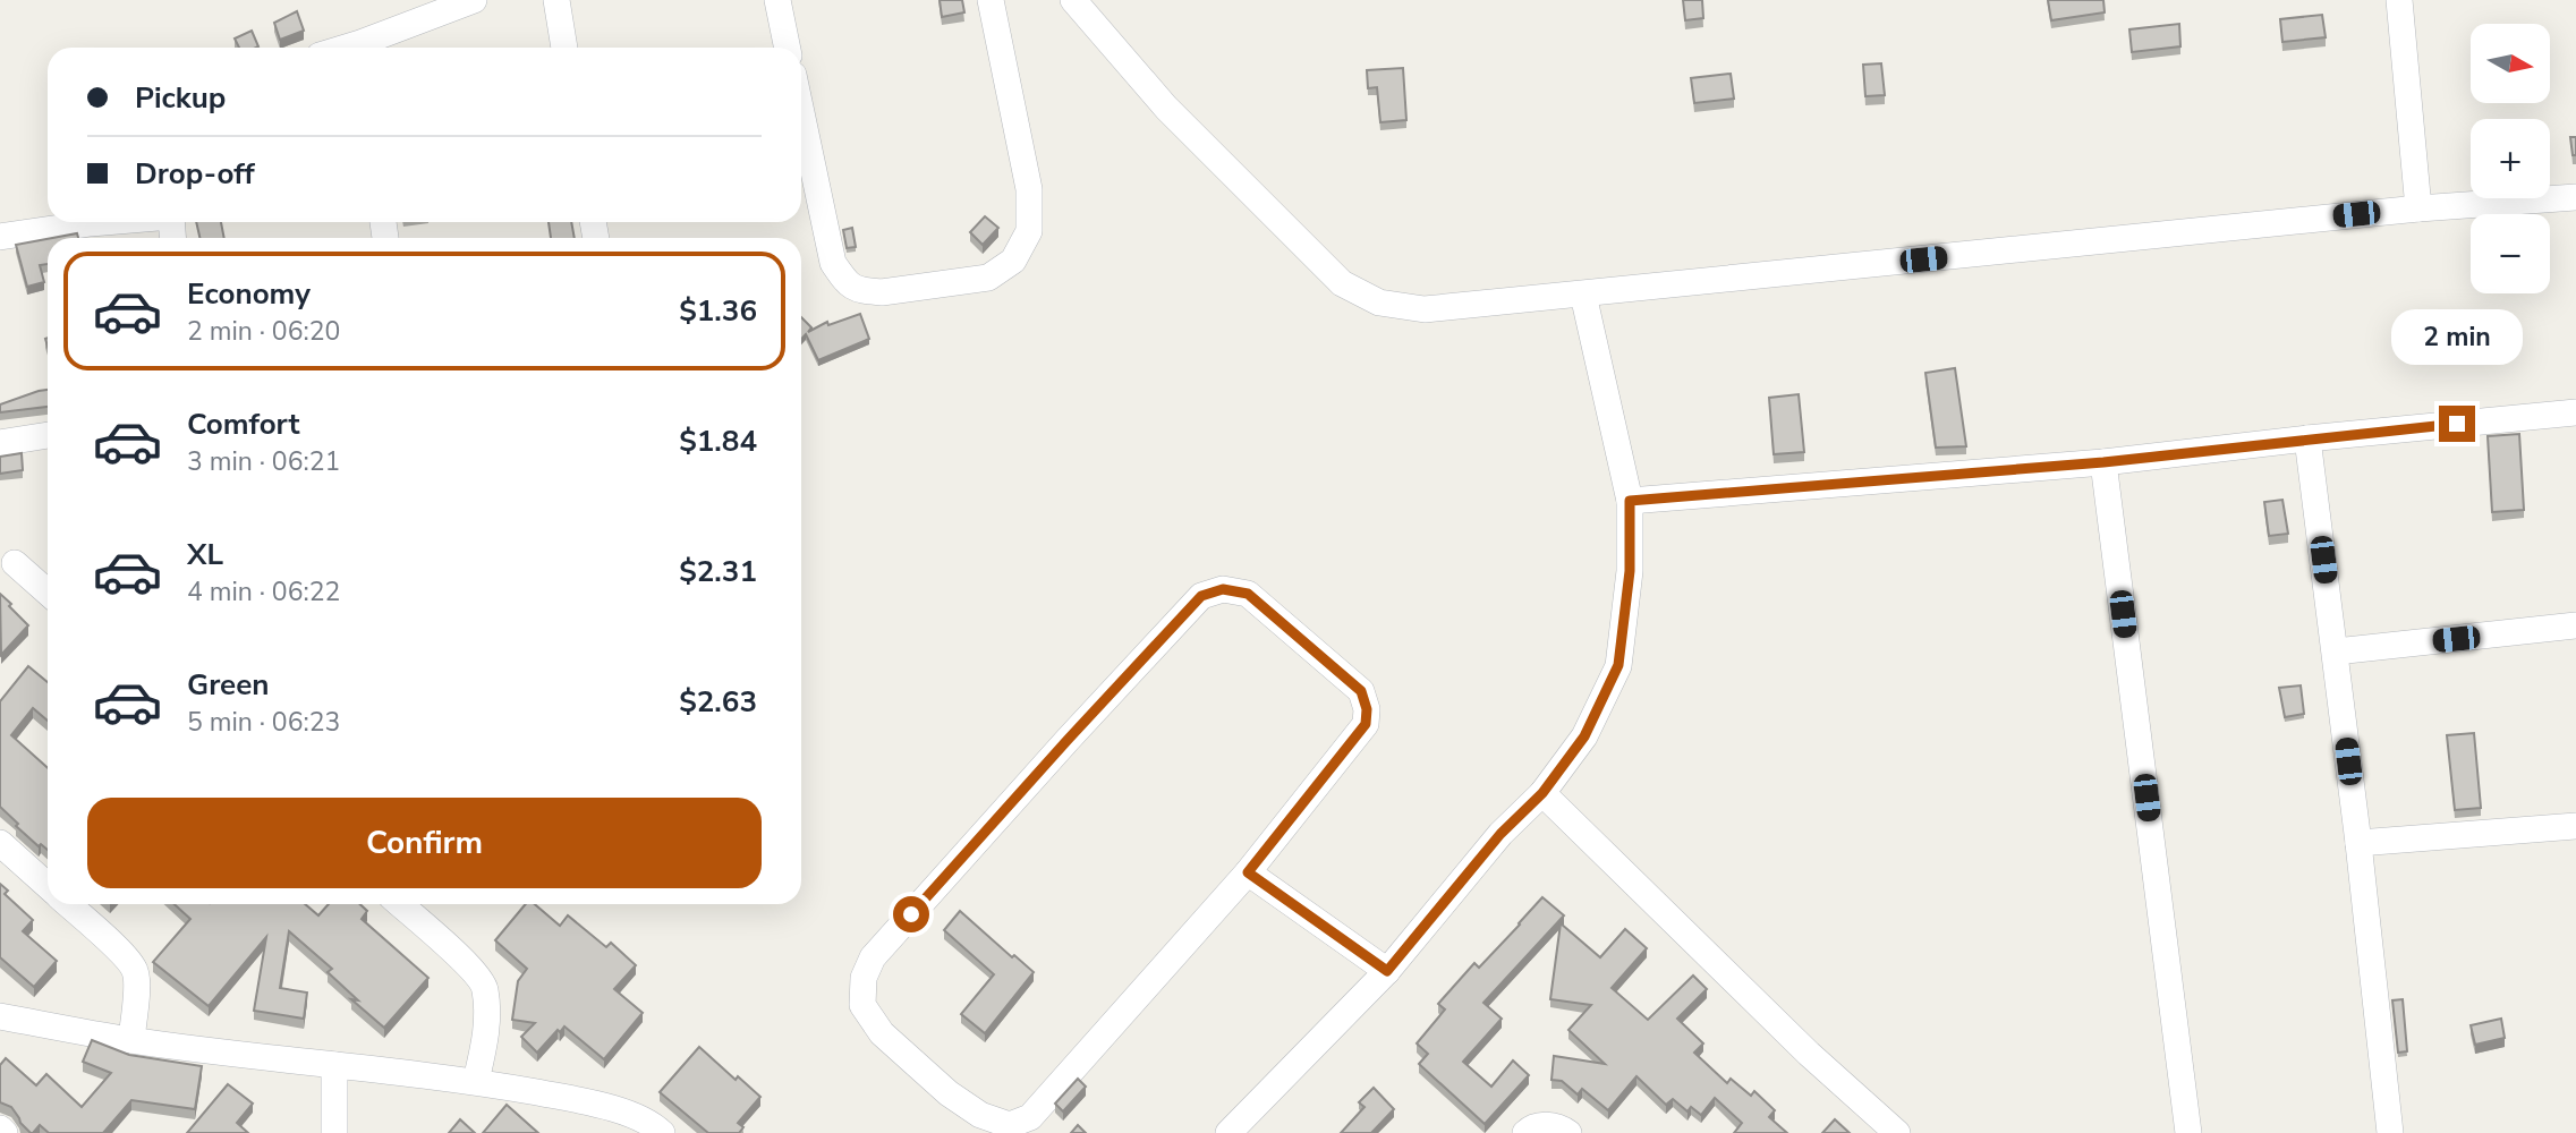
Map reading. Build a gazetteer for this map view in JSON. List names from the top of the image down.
{
  "north": "right",
  "page": {
    "map_buttons": ["+", "−"],
    "banner": ["Pickup", "Drop-off"],
    "list": [
      {
        "name": "Economy",
        "note": "2 min · 06:20",
        "value": "$1.36"
      },
      {
        "name": "Comfort",
        "note": "3 min · 06:21",
        "value": "$1.84"
      },
      {
        "name": "XL",
        "note": "4 min · 06:22",
        "value": "$2.31"
      },
      {
        "name": "Green",
        "note": "5 min · 06:23",
        "value": "$2.63"
      }
    ],
    "bubble": "2 min",
    "buttons": "Confirm"
  }
}
